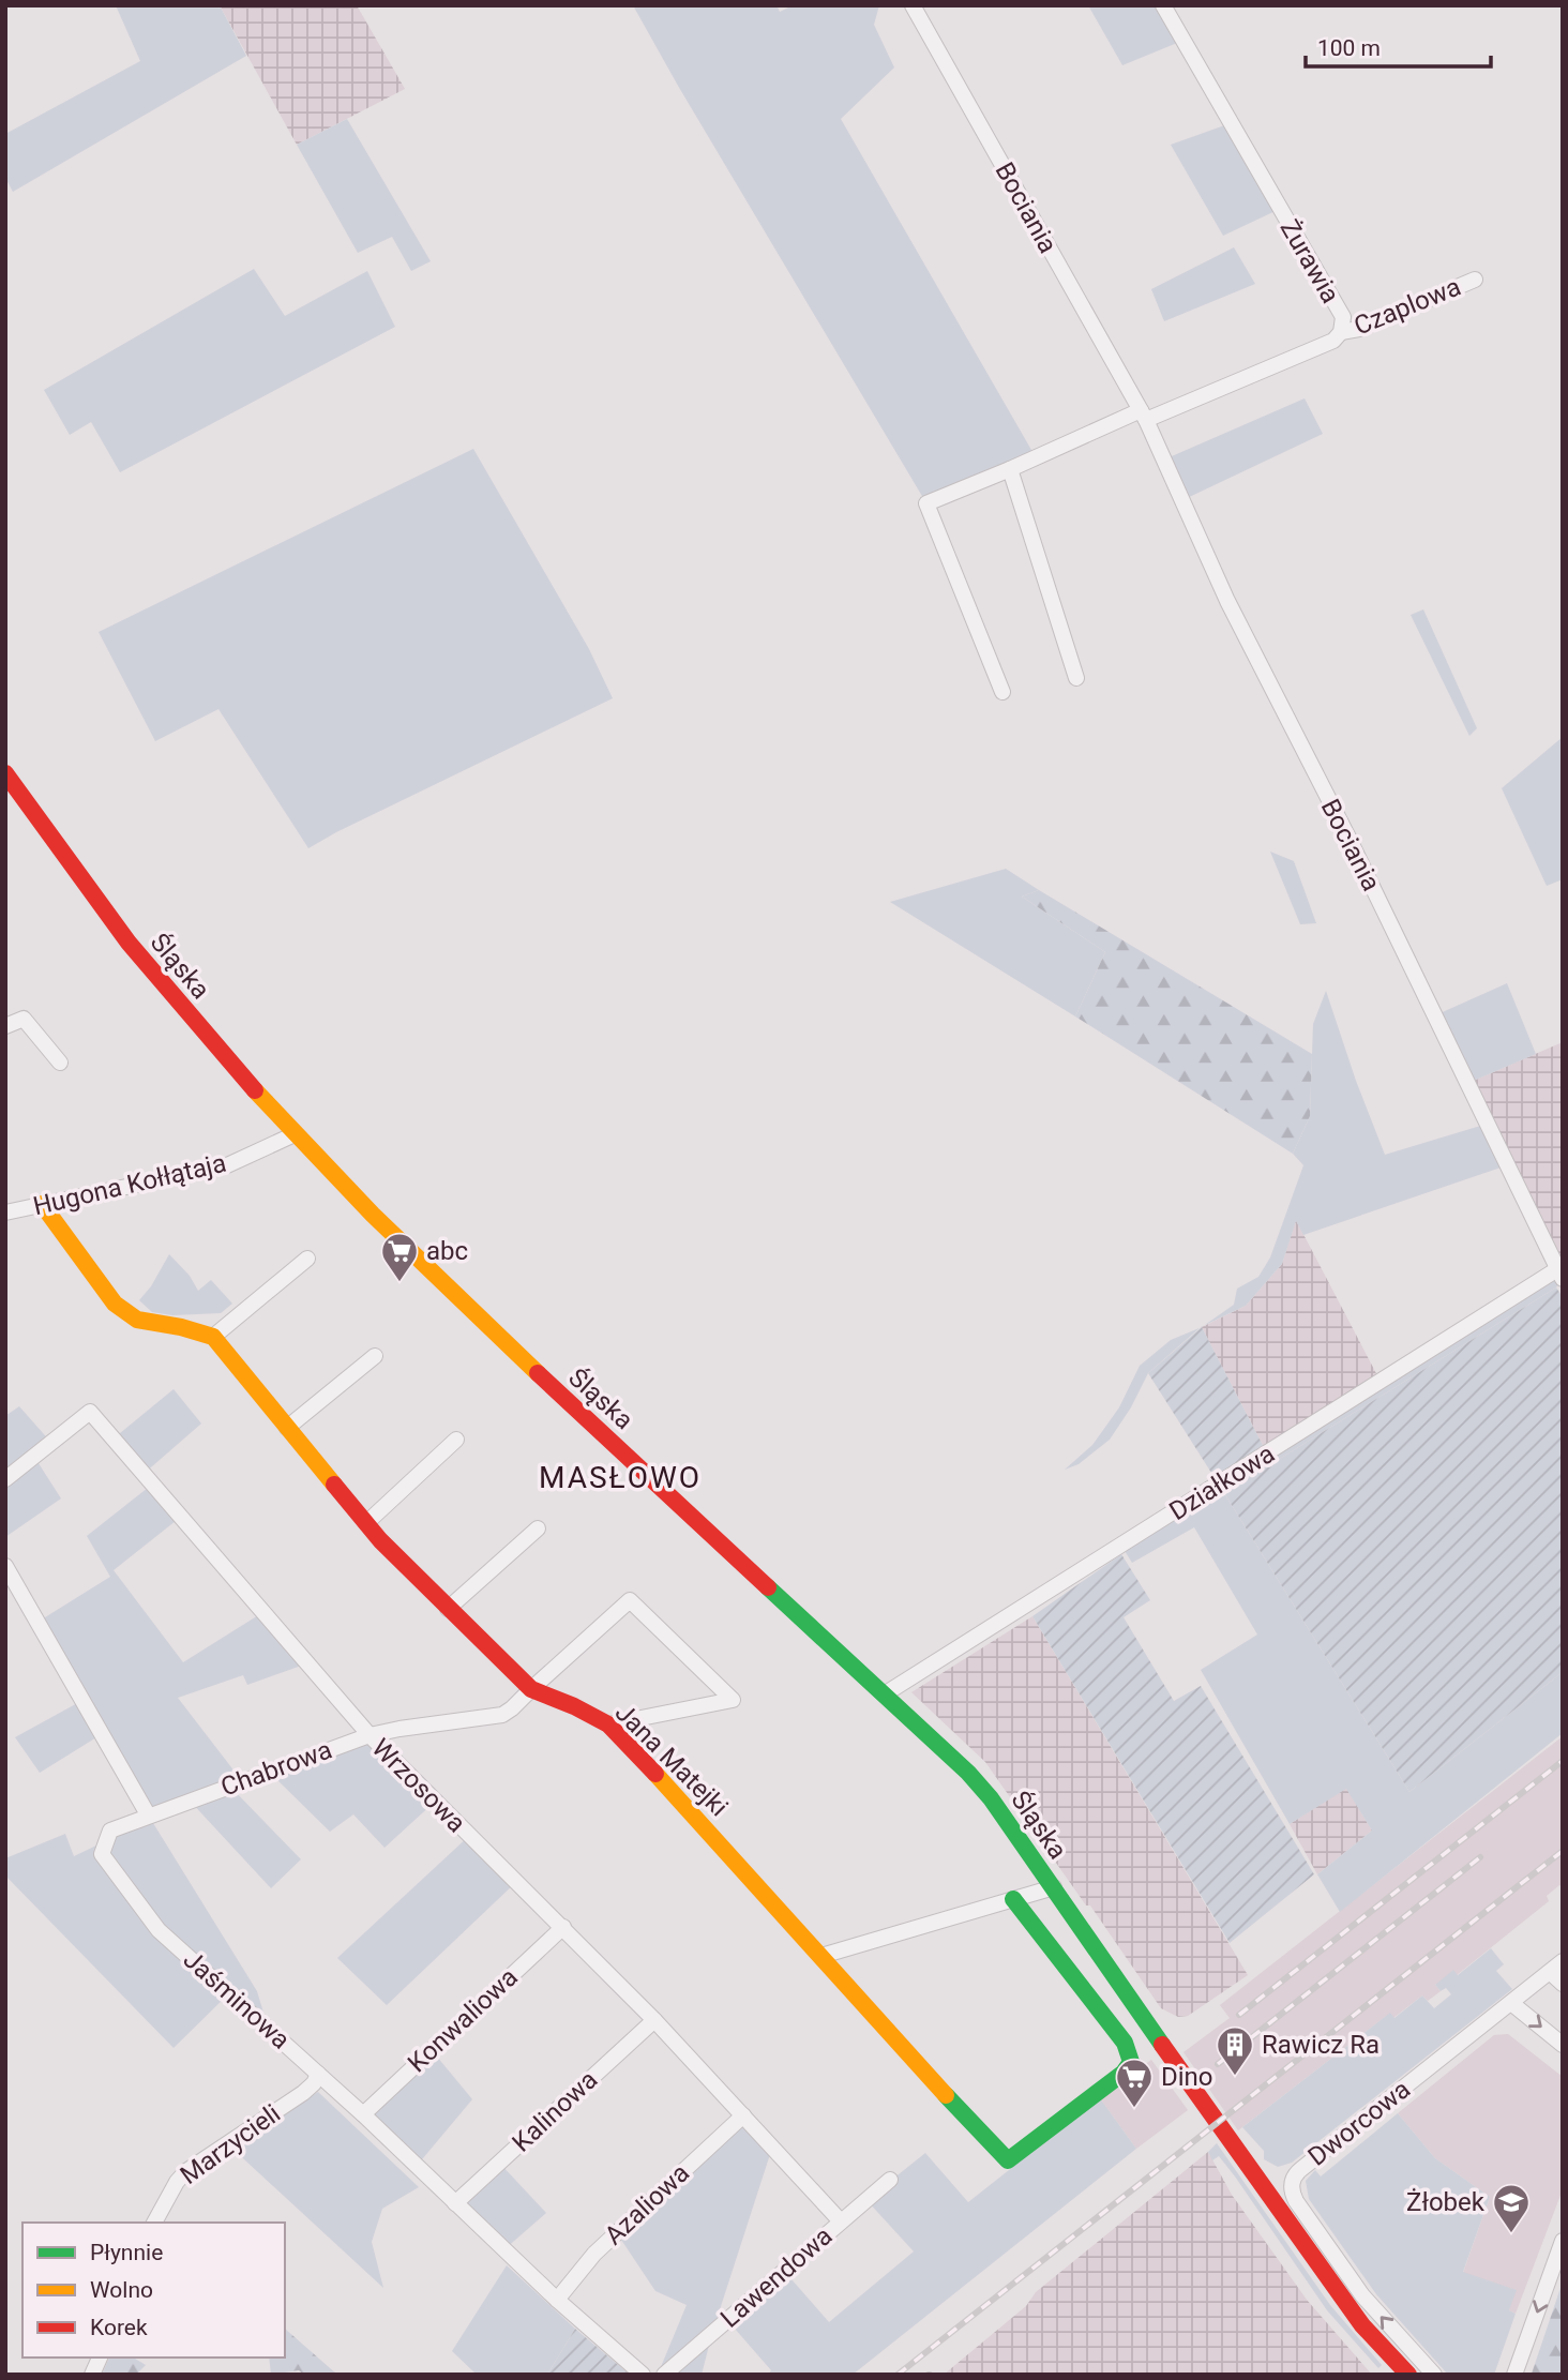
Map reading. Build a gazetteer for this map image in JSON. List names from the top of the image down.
{
  "streets": {
    "street": [
      "Bociania",
      "Żurawia",
      "Czaplowa",
      "Śląska",
      "Hugona Kołłątaja",
      "Działkowa",
      "Jana Matejki",
      "Chabrowa",
      "Wrzosowa",
      "Jaśminowa",
      "Konwaliowa",
      "Kalinowa",
      "Dworcowa",
      "Marzycieli",
      "Azaliowa",
      "Lawendowa"
    ]
  },
  "crossings": [
    ["Bociania", "Żurawia"],
    ["Bociania", "Działkowa"],
    ["Żurawia", "Czaplowa"],
    ["Śląska", "Hugona Kołłątaja"],
    ["Śląska", "Działkowa"],
    ["Jana Matejki", "Chabrowa"],
    ["Chabrowa", "Wrzosowa"],
    ["Chabrowa", "Jaśminowa"],
    ["Wrzosowa", "Konwaliowa"],
    ["Wrzosowa", "Kalinowa"],
    ["Wrzosowa", "Azaliowa"],
    ["Wrzosowa", "Lawendowa"],
    ["Jaśminowa", "Konwaliowa"],
    ["Jaśminowa", "Kalinowa"],
    ["Jaśminowa", "Marzycieli"],
    ["Jaśminowa", "Azaliowa"]
  ],
  "districts": ["MASŁOWO"],
  "places": {
    "supermarket": ["abc", "Dino"],
    "building": ["Rawicz Ra"],
    "school or university": ["Żłobek"]
  },
  "legend": ["Płynnie", "Wolno", "Korek"],
  "scale_bar": "100 m"
}
